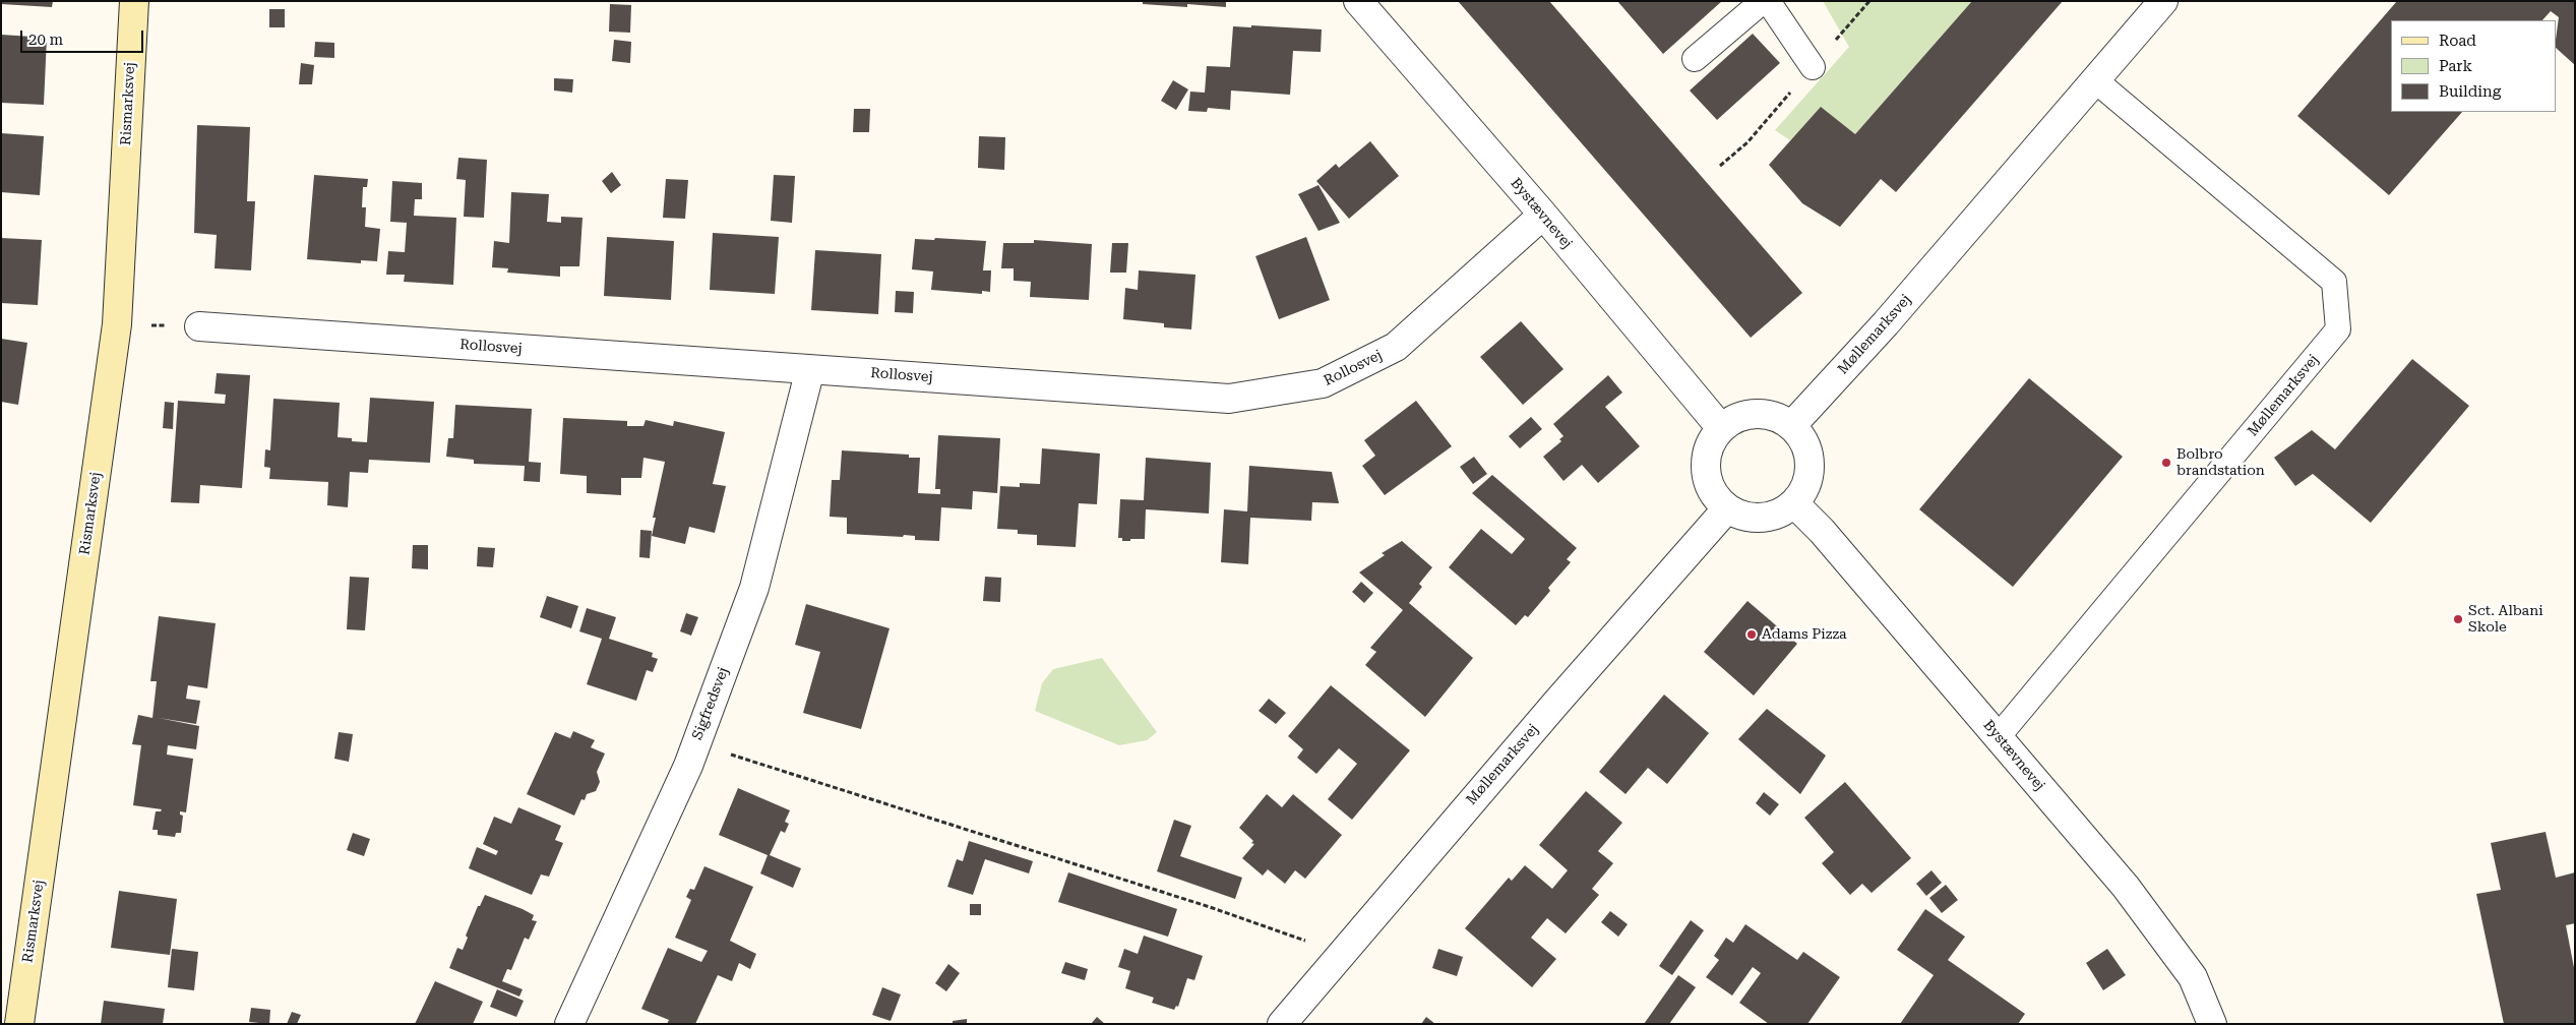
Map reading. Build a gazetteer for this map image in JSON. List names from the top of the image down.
{
  "streets": {
    "main road": ["Rismarksvej"],
    "street": [
      "Bystævnevej",
      "Møllemarksvej",
      "Rollosvej",
      "Sigfredsvej"
    ]
  },
  "crossings": [
    ["Bystævnevej", "Møllemarksvej"],
    ["Bystævnevej", "Rollosvej"],
    ["Rollosvej", "Sigfredsvej"]
  ],
  "places": ["Bolbro brandstation", "Sct. Albani Skole", "Adams Pizza"],
  "legend": ["Road", "Park", "Building"],
  "scale_bar": "20 m"
}
